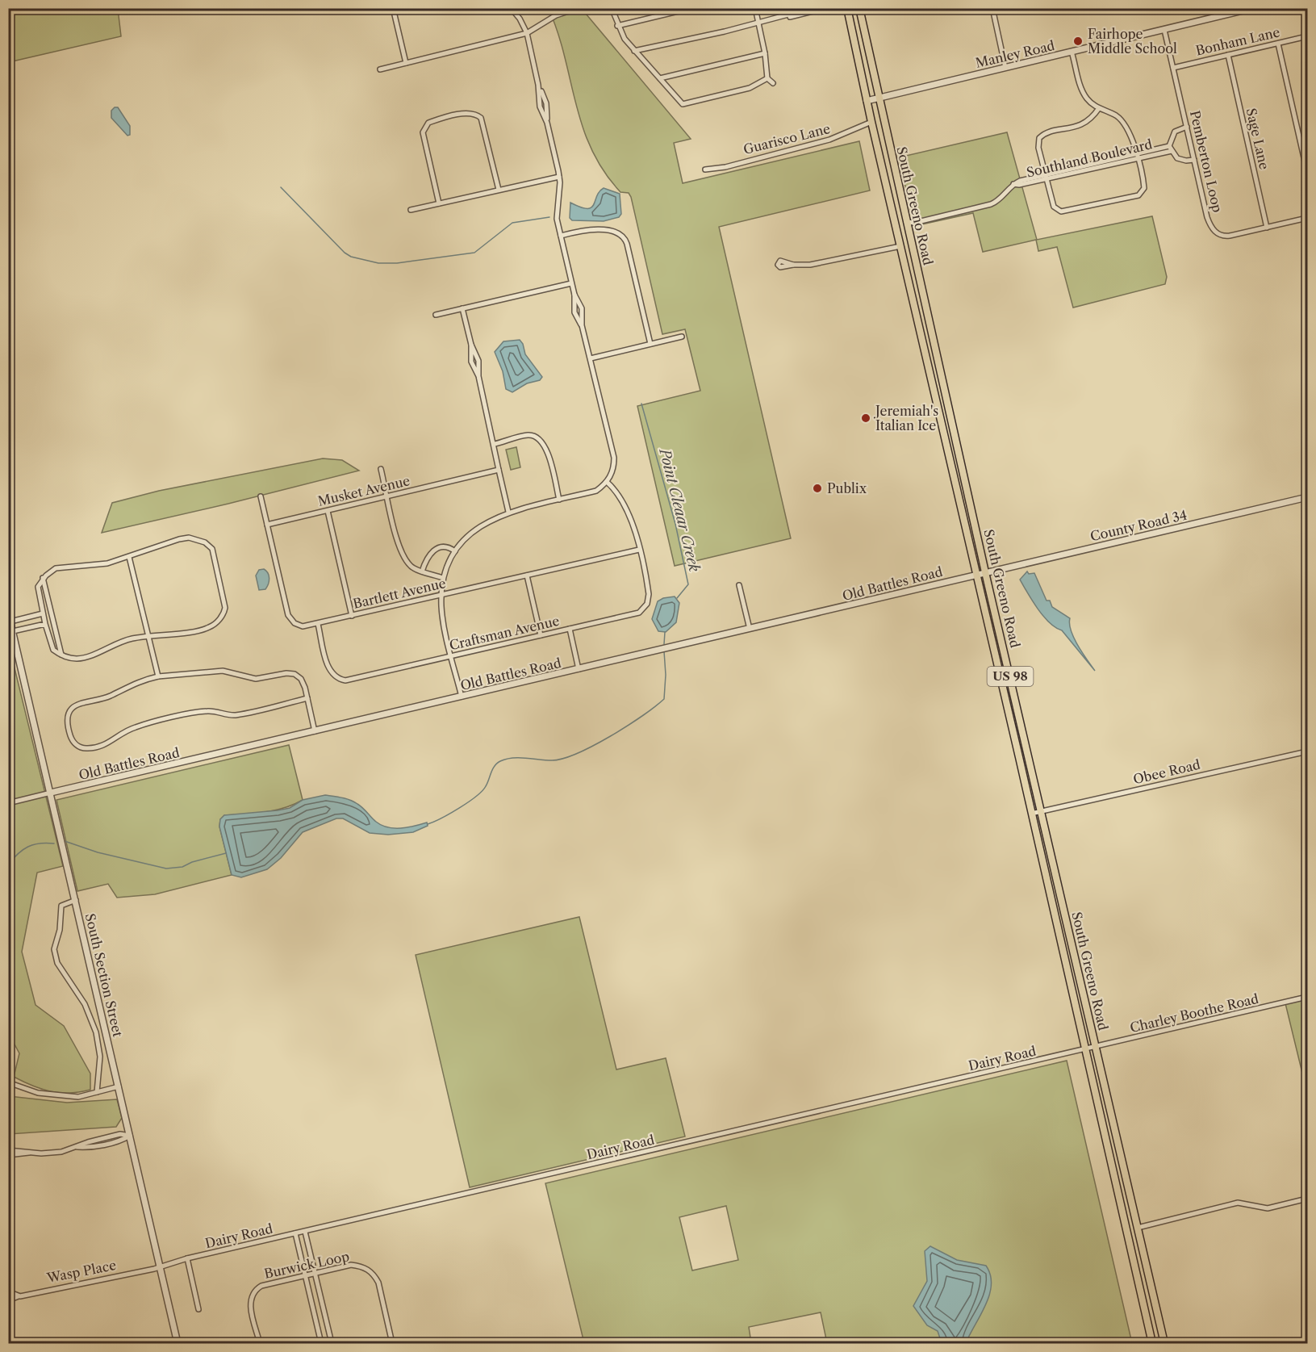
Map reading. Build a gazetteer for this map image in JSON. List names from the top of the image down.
{
  "streets": {
    "main road": ["South Greeno Road", "US 98"],
    "street": [
      "Bonham Lane",
      "Manley Road",
      "Guarisco Lane",
      "Sage Lane",
      "Southland Boulevard",
      "Pemberton Loop",
      "Musket Avenue",
      "County Road 34",
      "Old Battles Road",
      "Bartlett Avenue",
      "Craftsman Avenue",
      "Obee Road",
      "South Section Street",
      "Charley Boothe Road",
      "Dairy Road",
      "Burwick Loop",
      "Wasp Place"
    ]
  },
  "crossings": [
    ["Bonham Lane", "Sage Lane"],
    ["Bonham Lane", "Pemberton Loop"],
    ["Manley Road", "Pemberton Loop"],
    ["Manley Road", "South Greeno Road"],
    ["Guarisco Lane", "South Greeno Road"],
    ["Sage Lane", "Pemberton Loop"],
    ["Southland Boulevard", "Pemberton Loop"],
    ["Southland Boulevard", "South Greeno Road"],
    ["South Greeno Road", "County Road 34"],
    ["South Greeno Road", "Old Battles Road"],
    ["South Greeno Road", "Obee Road"],
    ["South Greeno Road", "Charley Boothe Road"],
    ["South Greeno Road", "Dairy Road"],
    ["Musket Avenue", "Bartlett Avenue"],
    ["County Road 34", "Old Battles Road"],
    ["Old Battles Road", "South Section Street"],
    ["Bartlett Avenue", "Craftsman Avenue"],
    ["South Section Street", "Dairy Road"],
    ["South Section Street", "Wasp Place"],
    ["Charley Boothe Road", "Dairy Road"],
    ["Dairy Road", "Wasp Place"]
  ],
  "water": ["Point Cleaar Creek"],
  "places": ["Fairhope Middle School", "Jeremiah's Italian Ice", "Publix"]
}
